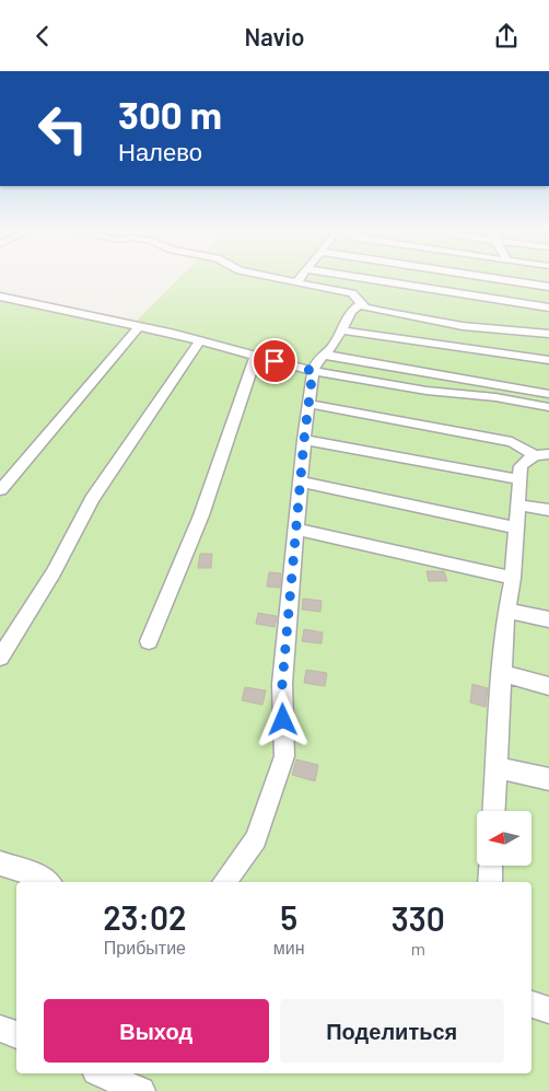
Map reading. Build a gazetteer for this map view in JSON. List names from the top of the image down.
{
  "north": "left",
  "page": {
    "header": "Navio",
    "turn": ["300 m", "Налево"],
    "eta": [
      "23:02",
      "Прибытие",
      "5",
      "мин",
      "330",
      "m"
    ],
    "buttons": ["Выход", "Поделиться"]
  }
}
